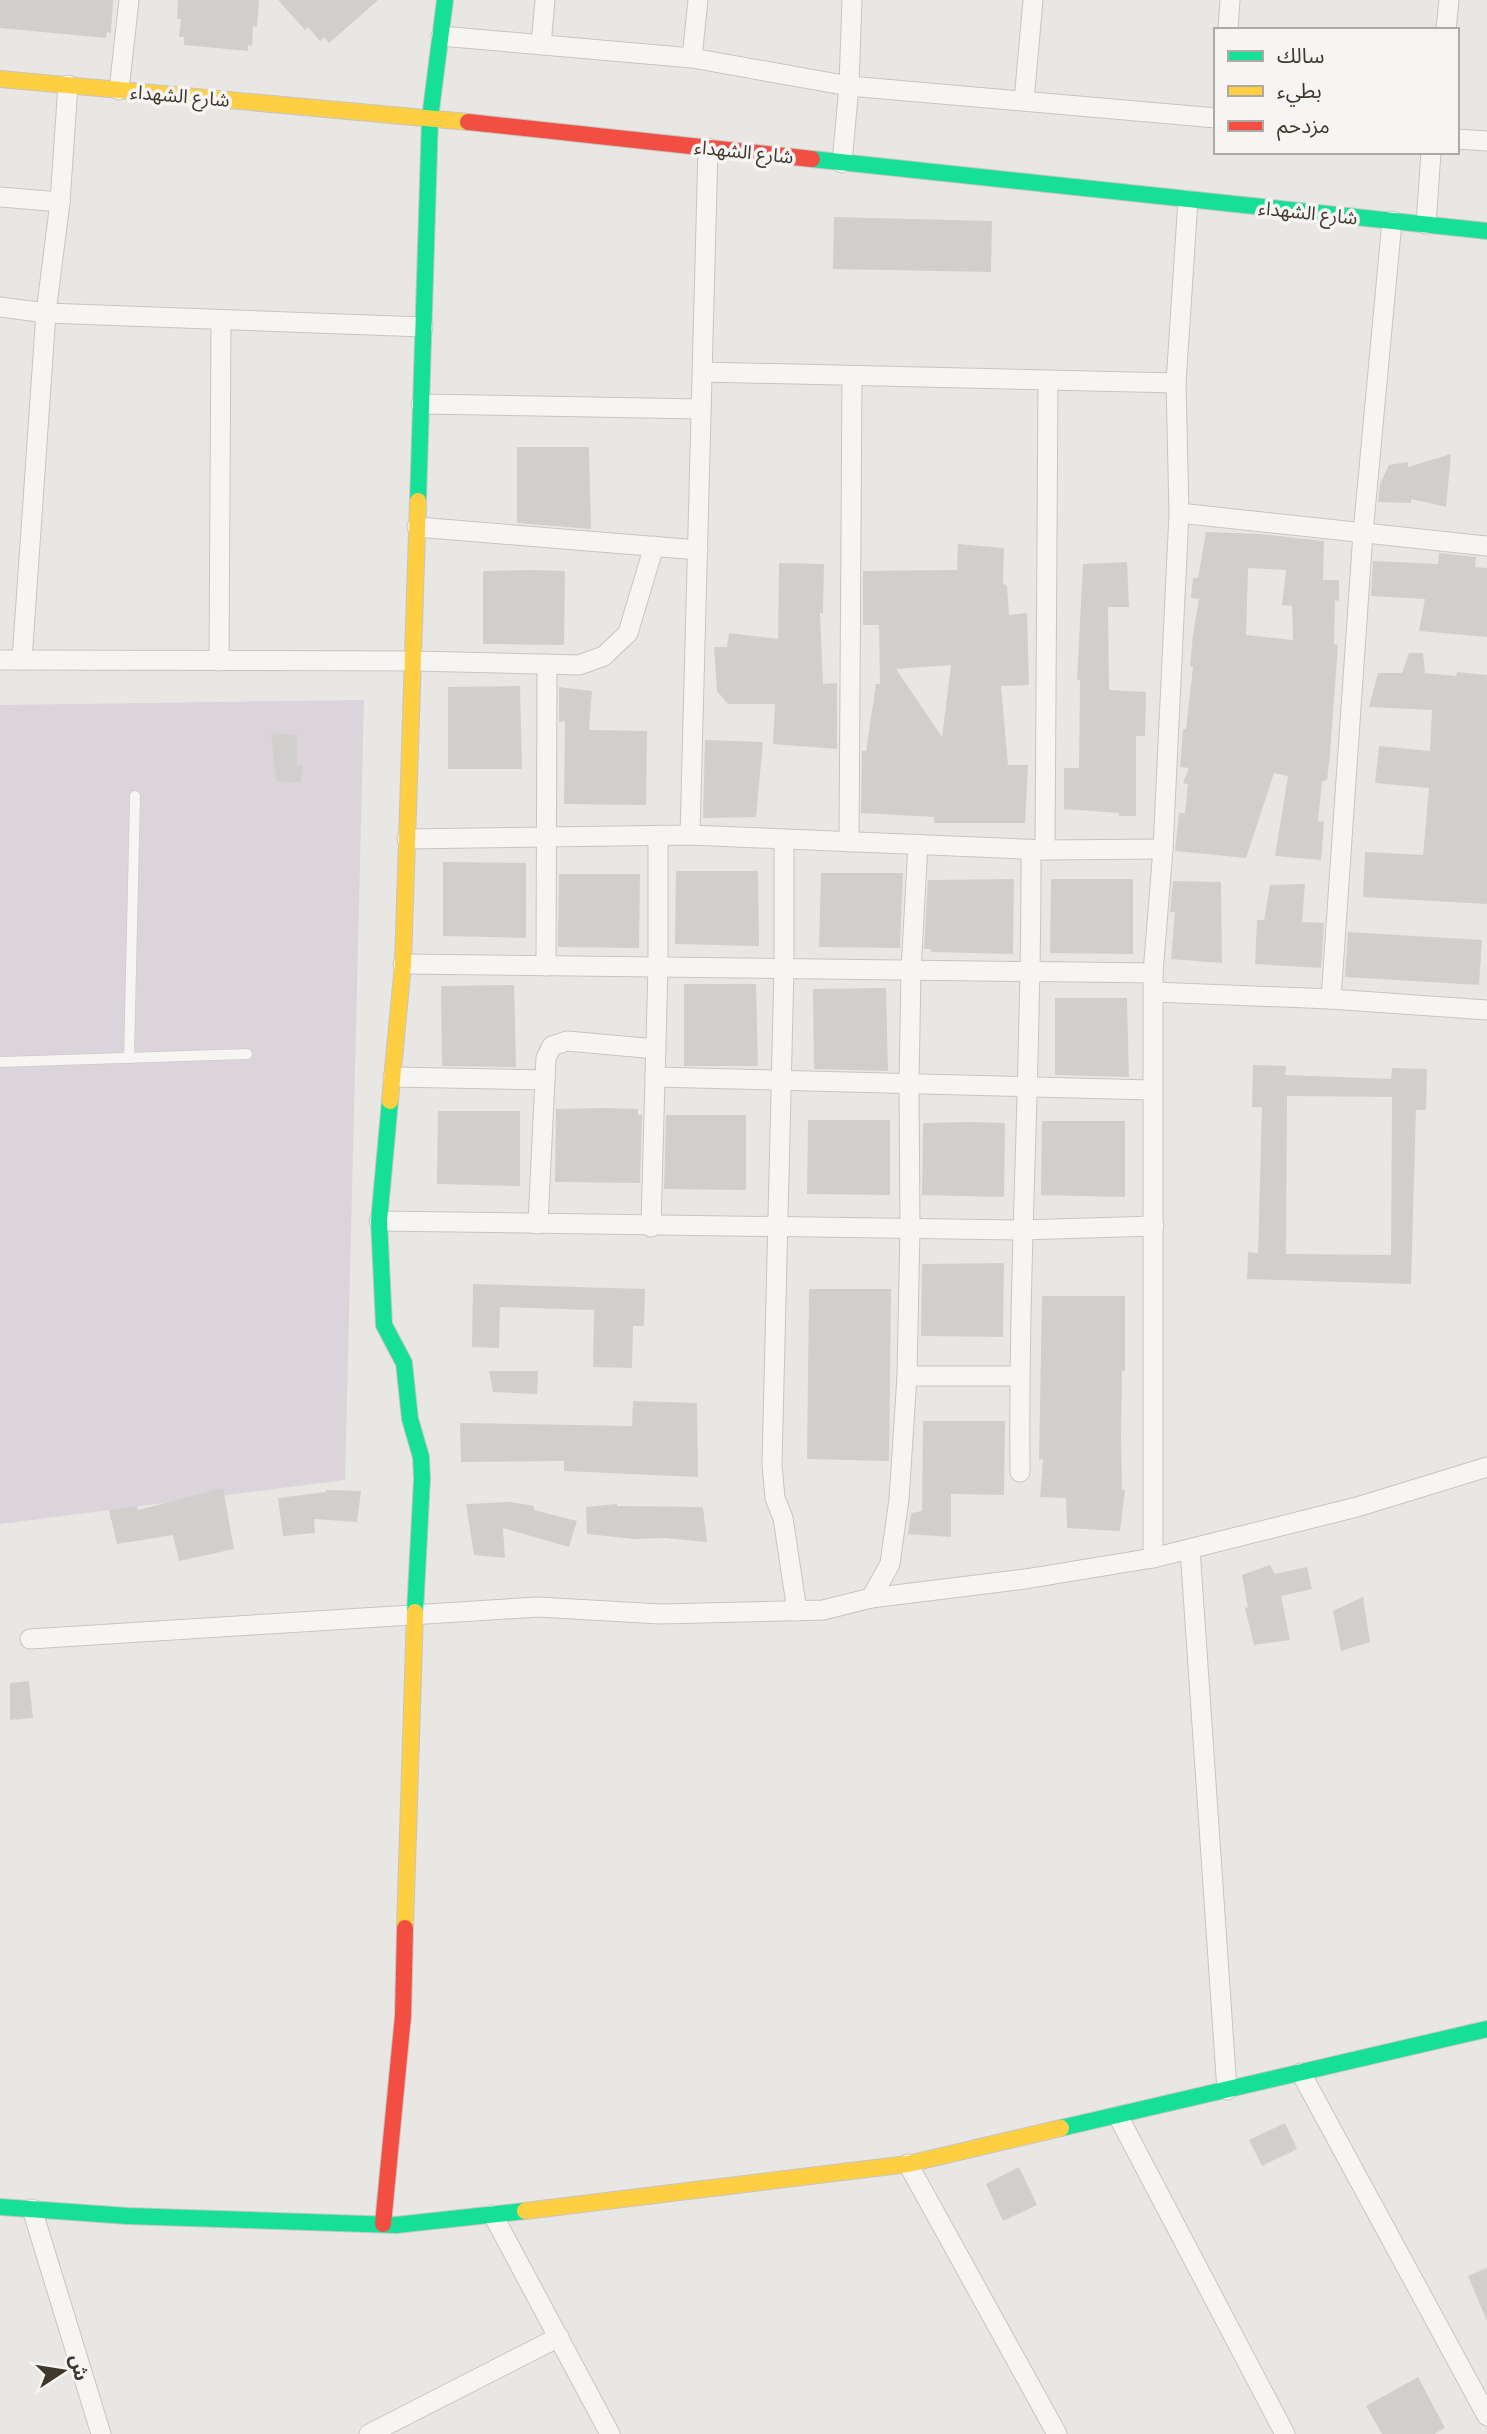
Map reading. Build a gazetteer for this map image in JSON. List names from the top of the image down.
{
  "streets": {
    "street": ["شارع الشهداء"]
  },
  "legend": ["سالك", "بطيء", "مزدحم"],
  "north": "right"
}
